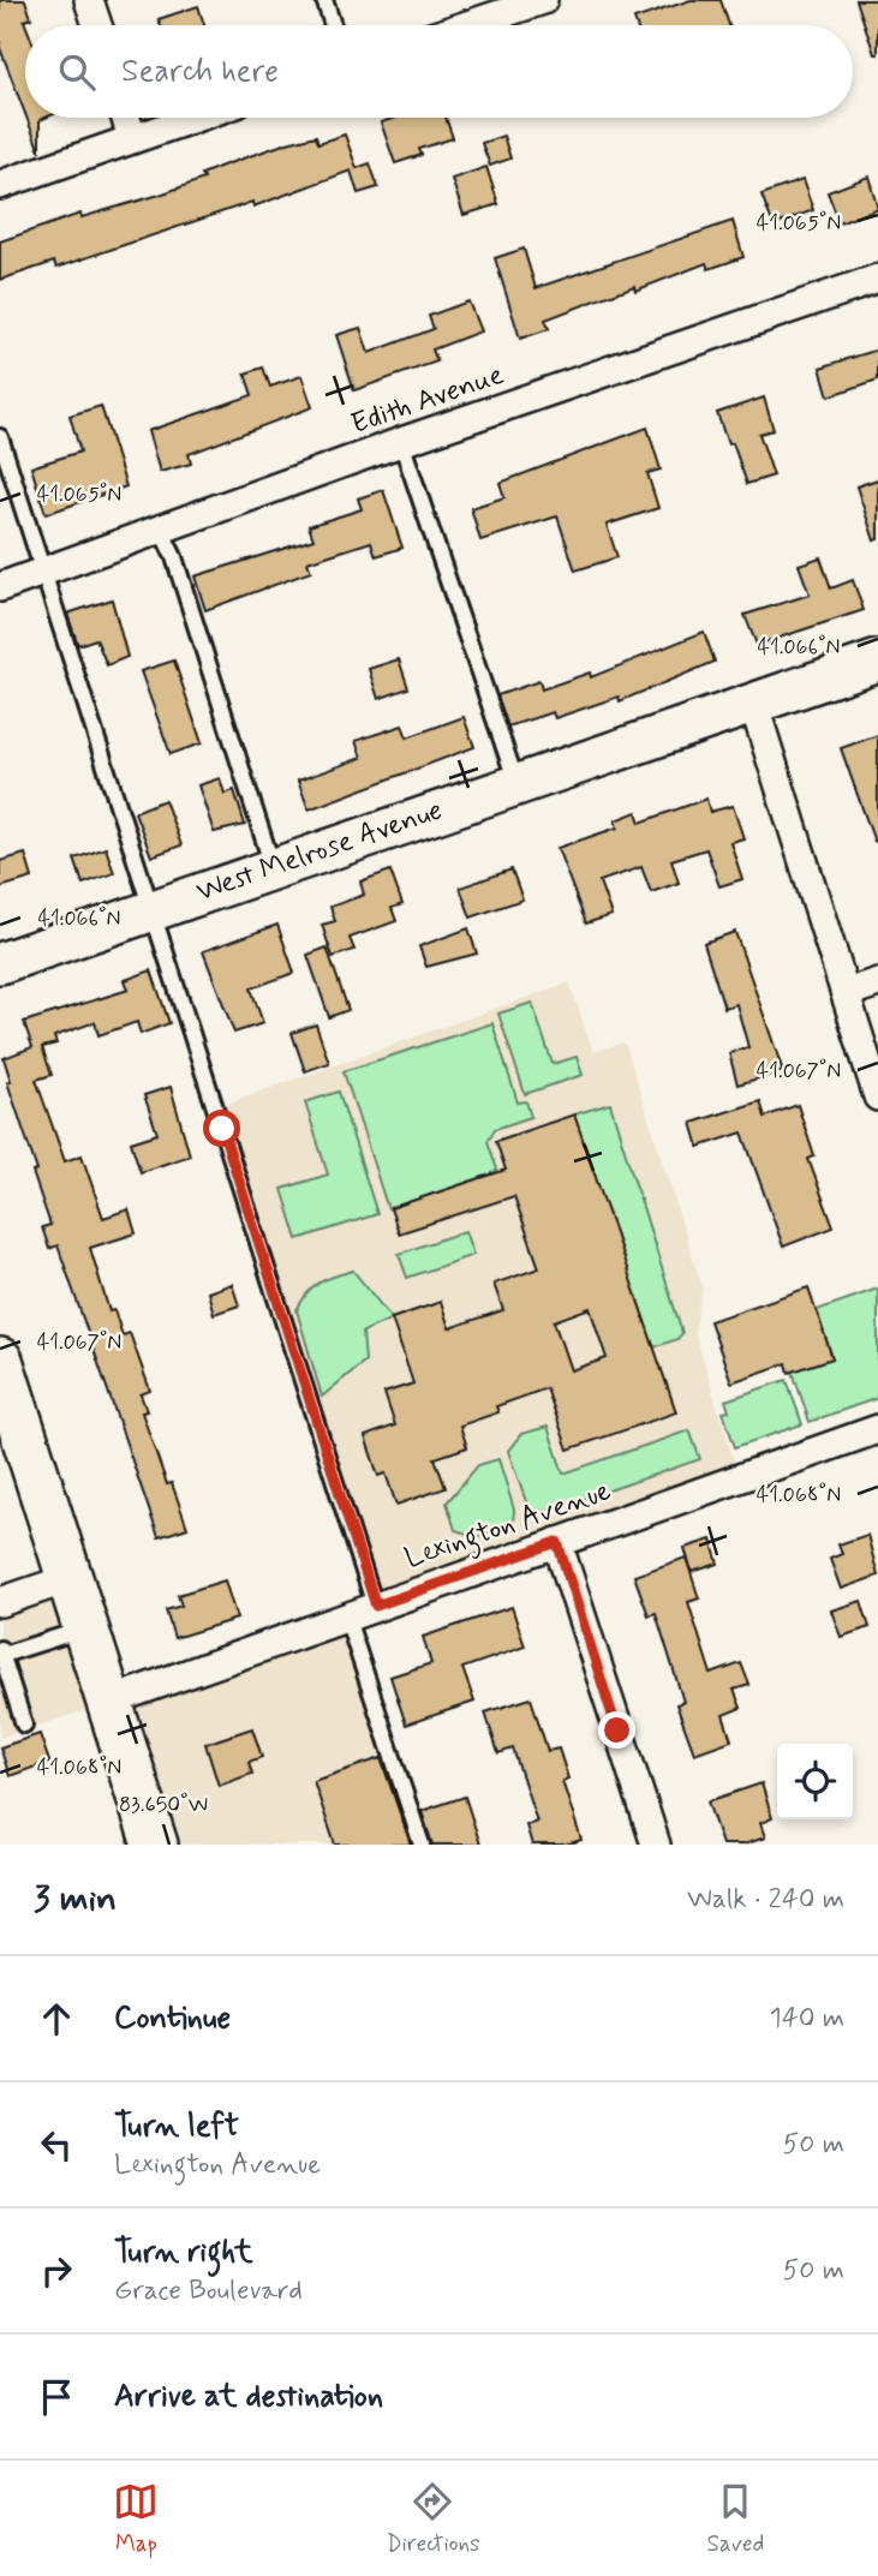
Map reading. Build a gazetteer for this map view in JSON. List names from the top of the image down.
{
  "streets": {
    "street": ["Edith Avenue", "West Melrose Avenue", "Lexington Avenue"]
  },
  "page": {
    "search": "Search here",
    "heading": ["3 min", "Walk · 240 m"],
    "list": [
      ["Continue", "140 m"],
      ["Turn left", "Lexington Avenue", "50 m"],
      ["Turn right", "Grace Boulevard", "50 m"],
      "Arrive at destination"
    ],
    "nav": ["Map", "Directions", "Saved"]
  },
  "coordinates": [
    "41.065°N",
    "41.066°N",
    "41.067°N",
    "41.068°N",
    "83.650°W"
  ]
}
